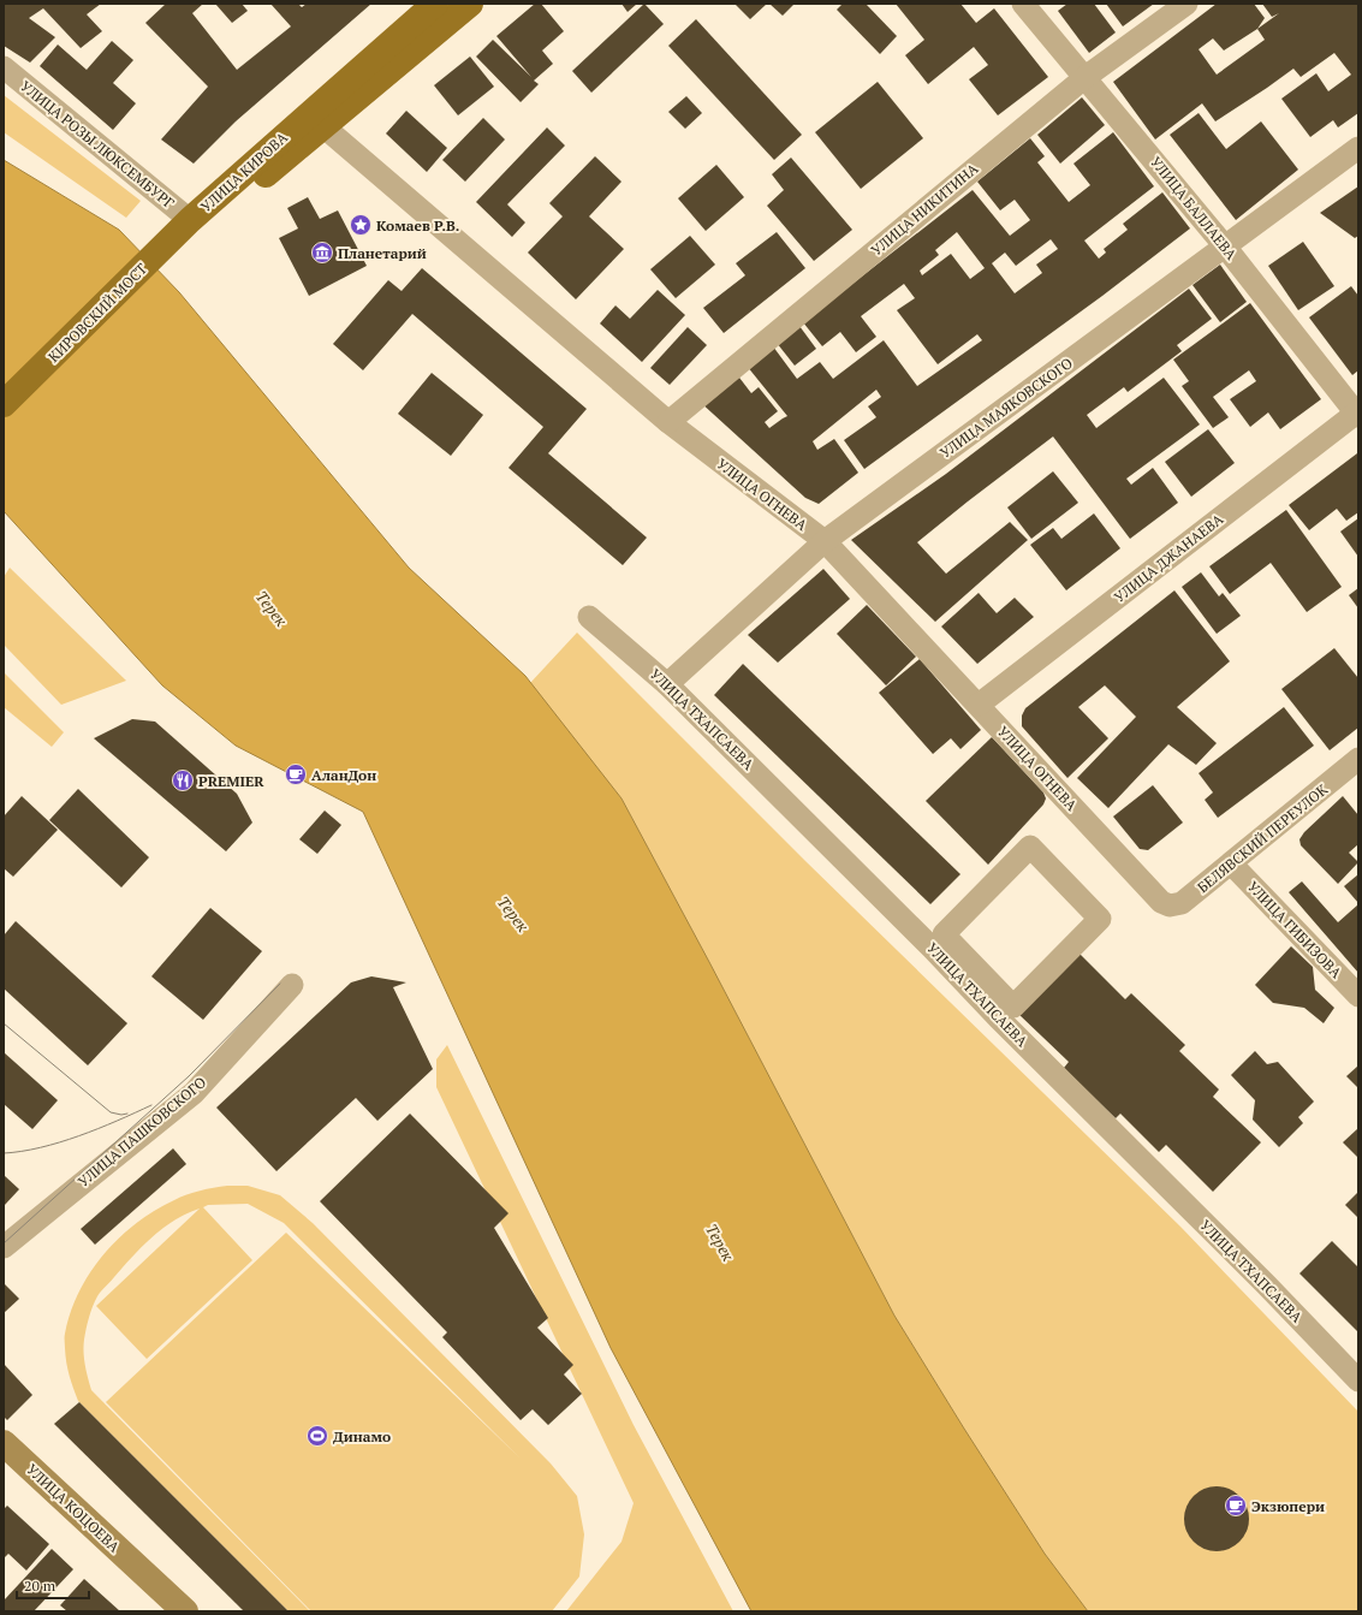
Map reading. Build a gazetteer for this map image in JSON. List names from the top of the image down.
{
  "streets": {
    "main road": ["УЛИЦА КИРОВА", "КИРОВСКИЙ МОСТ"],
    "street": [
      "УЛИЦА РОЗЫ ЛЮКСЕМБУРГ",
      "УЛИЦА БАЛЛАЕВА",
      "УЛИЦА НИКИТИНА",
      "УЛИЦА МАЯКОВСКОГО",
      "УЛИЦА ОГНЕВА",
      "УЛИЦА ДЖАНАЕВА",
      "УЛИЦА ТХАПСАЕВА",
      "БЕЛЯВСКИЙ ПЕРЕУЛОК",
      "УЛИЦА ГИБИЗОВА",
      "УЛИЦА ПАШКОВСКОГО",
      "УЛИЦА КОЦОЕВА"
    ]
  },
  "crossings": [
    ["УЛИЦА РОЗЫ ЛЮКСЕМБУРГ", "УЛИЦА КИРОВА"],
    ["УЛИЦА РОЗЫ ЛЮКСЕМБУРГ", "КИРОВСКИЙ МОСТ"],
    ["УЛИЦА КИРОВА", "КИРОВСКИЙ МОСТ"],
    ["УЛИЦА КИРОВА", "УЛИЦА ОГНЕВА"],
    ["УЛИЦА БАЛЛАЕВА", "УЛИЦА НИКИТИНА"],
    ["УЛИЦА БАЛЛАЕВА", "УЛИЦА МАЯКОВСКОГО"],
    ["УЛИЦА БАЛЛАЕВА", "УЛИЦА ДЖАНАЕВА"],
    ["УЛИЦА НИКИТИНА", "УЛИЦА ОГНЕВА"],
    ["УЛИЦА МАЯКОВСКОГО", "УЛИЦА ОГНЕВА"],
    ["УЛИЦА МАЯКОВСКОГО", "УЛИЦА ТХАПСАЕВА"],
    ["УЛИЦА ОГНЕВА", "УЛИЦА ДЖАНАЕВА"],
    ["УЛИЦА ОГНЕВА", "БЕЛЯВСКИЙ ПЕРЕУЛОК"],
    ["БЕЛЯВСКИЙ ПЕРЕУЛОК", "УЛИЦА ГИБИЗОВА"]
  ],
  "water": ["Терек"],
  "places": {
    "place": ["Комаев Р.В."],
    "museum": ["Планетарий"],
    "cafe": ["АланДон", "Экзюпери"],
    "restaurant": ["PREMIER"],
    "sports": ["Динамо"]
  },
  "scale_bar": "20 m"
}
